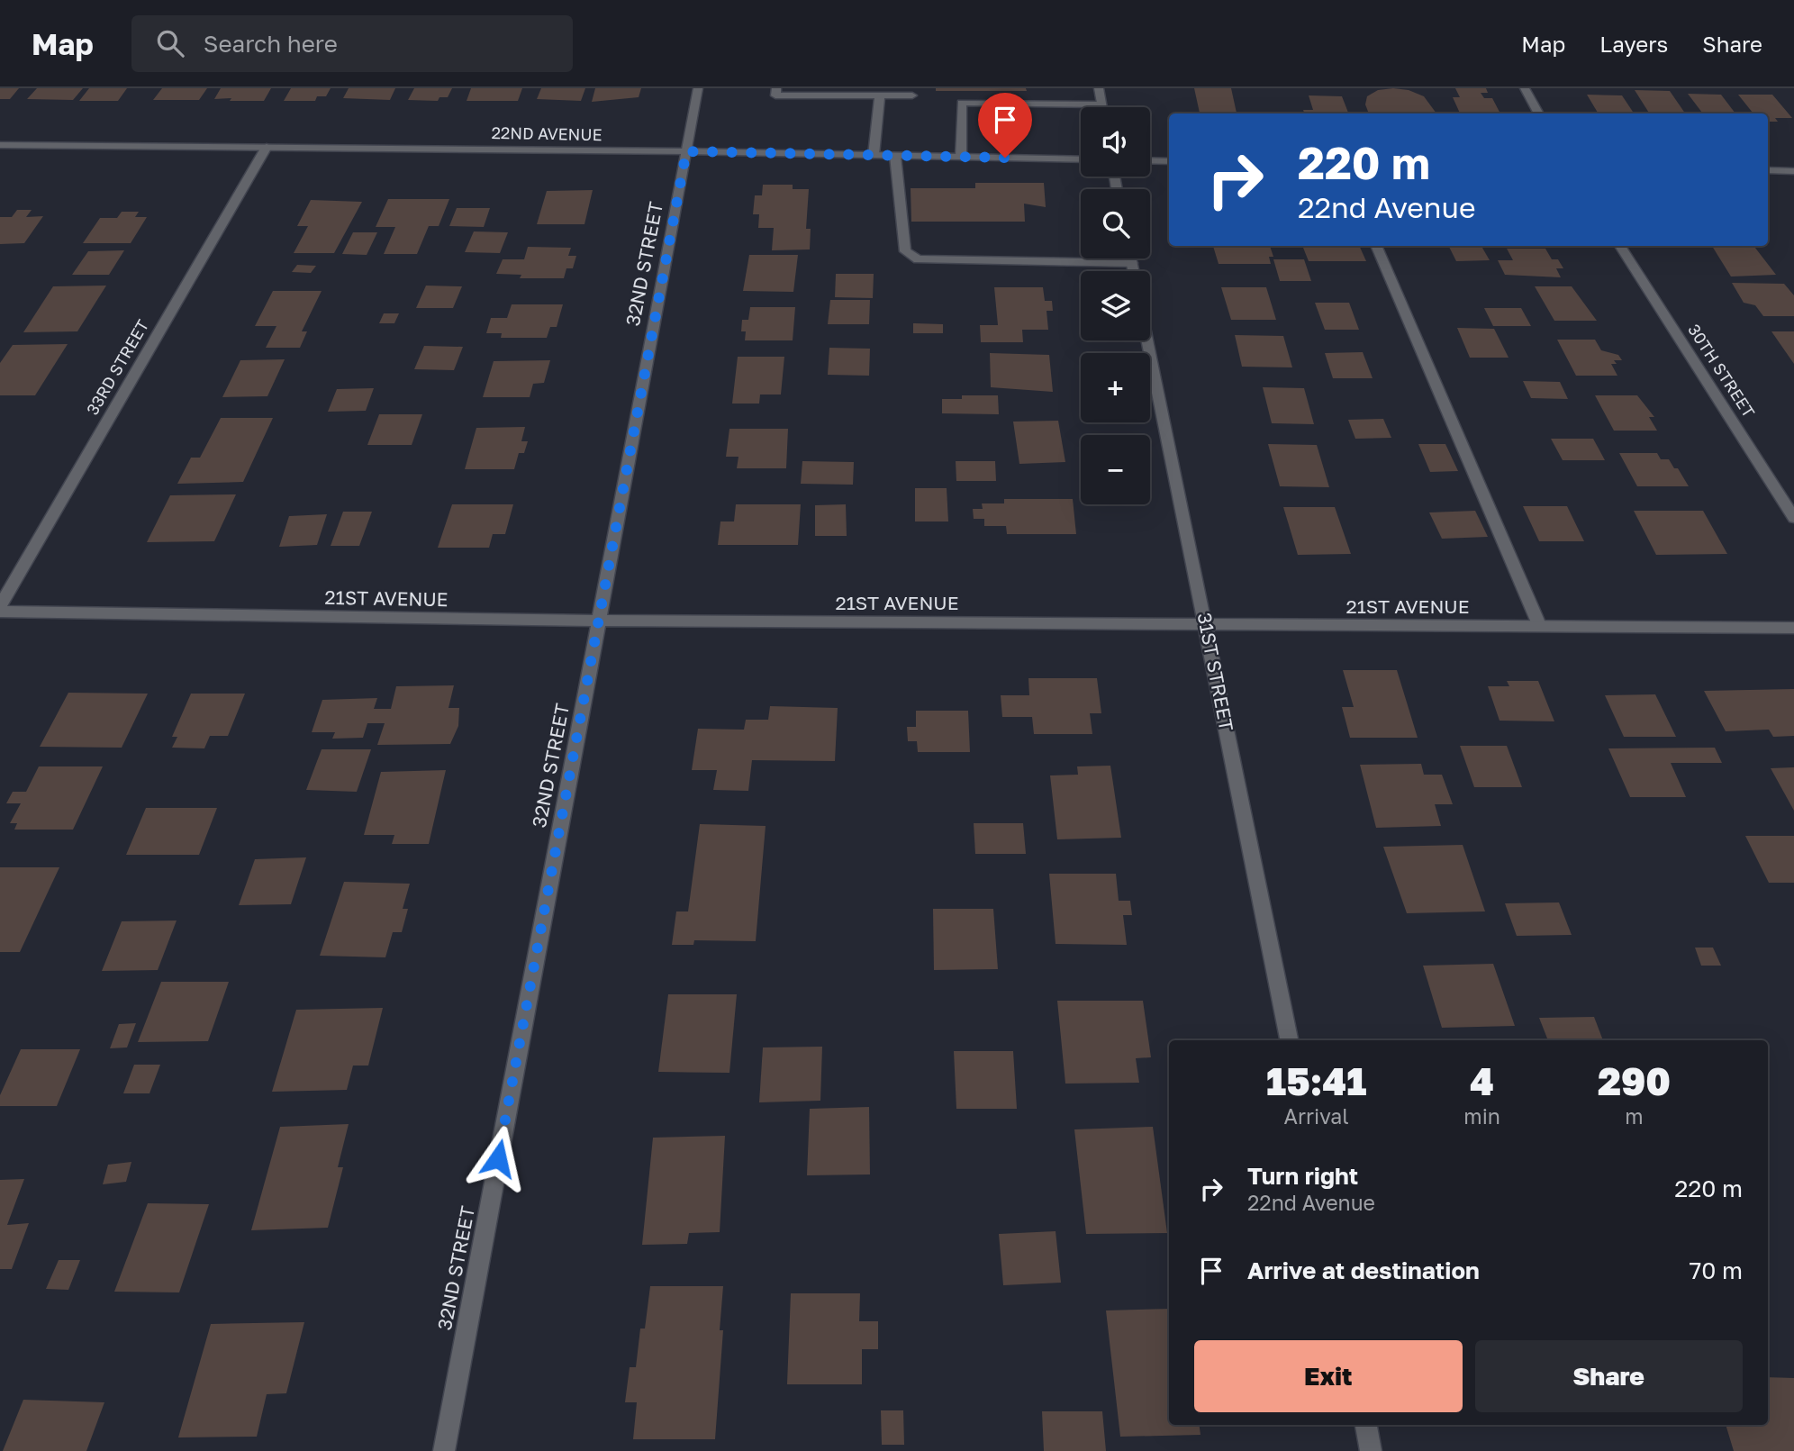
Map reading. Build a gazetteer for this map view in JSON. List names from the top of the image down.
{
  "streets": {
    "street": [
      "22ND AVENUE",
      "32ND STREET",
      "33RD STREET",
      "30TH STREET",
      "21ST AVENUE",
      "31ST STREET"
    ]
  },
  "crossings": [
    ["22ND AVENUE", "32ND STREET"],
    ["22ND AVENUE", "33RD STREET"],
    ["32ND STREET", "21ST AVENUE"],
    ["21ST AVENUE", "31ST STREET"]
  ],
  "page": {
    "header": "Map",
    "search": "Search here",
    "nav": ["Map", "Layers", "Share"],
    "map_buttons": ["+", "−"],
    "turn": ["220 m", "22nd Avenue"],
    "eta": [
      "15:41",
      "Arrival",
      "4",
      "min",
      "290",
      "m"
    ],
    "list": [
      {
        "name": "Turn right",
        "note": "22nd Avenue",
        "value": "220 m"
      },
      {
        "name": "Arrive at destination",
        "value": "70 m"
      }
    ],
    "buttons": ["Exit", "Share"]
  }
}
